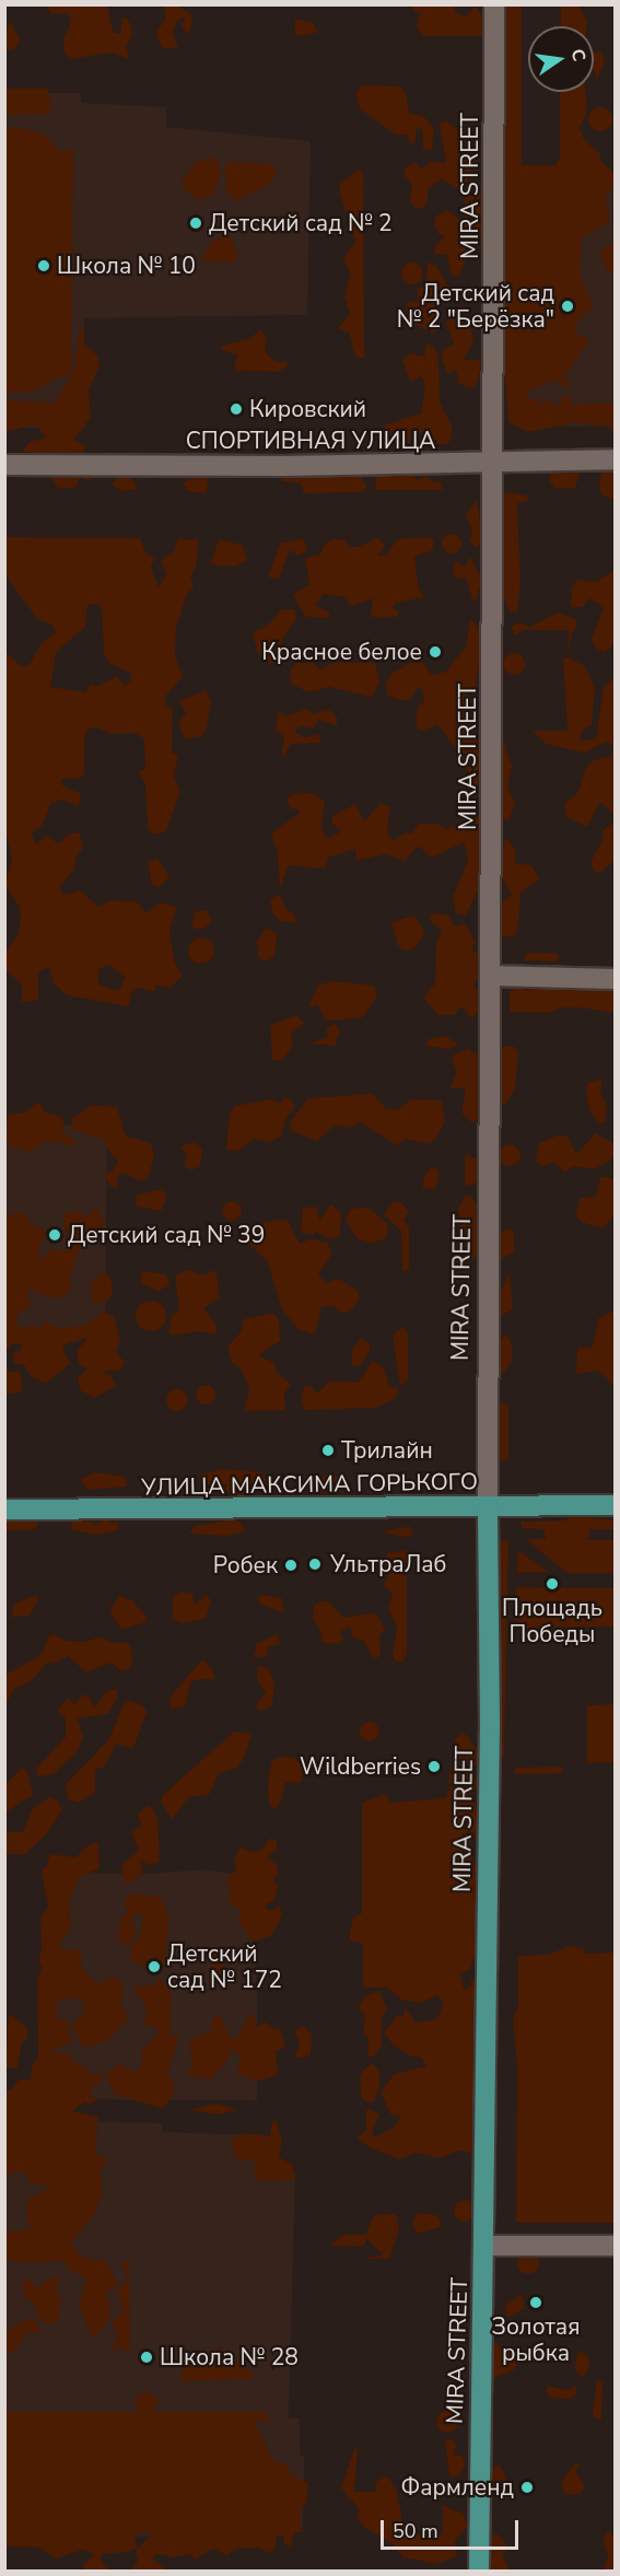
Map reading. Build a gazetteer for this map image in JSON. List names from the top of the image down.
{
  "streets": {
    "main road": ["MIRA STREET", "УЛИЦА МАКСИМА ГОРЬКОГО"],
    "street": ["СПОРТИВНАЯ УЛИЦА"]
  },
  "crossings": [
    ["MIRA STREET", "СПОРТИВНАЯ УЛИЦА"],
    ["MIRA STREET", "УЛИЦА МАКСИМА ГОРЬКОГО"]
  ],
  "places": [
    "Детский сад № 2",
    "Школа № 10",
    "Детский сад № 2 \"Берёзка\"",
    "Кировский",
    "Красное белое",
    "Детский сад № 39",
    "Трилайн",
    "УльтраЛаб",
    "Робек",
    "Площадь Победы",
    "Wildberries",
    "Детский сад № 172",
    "Золотая рыбка",
    "Школа № 28",
    "Фармленд"
  ],
  "scale_bar": "50 m",
  "north": "right"
}
